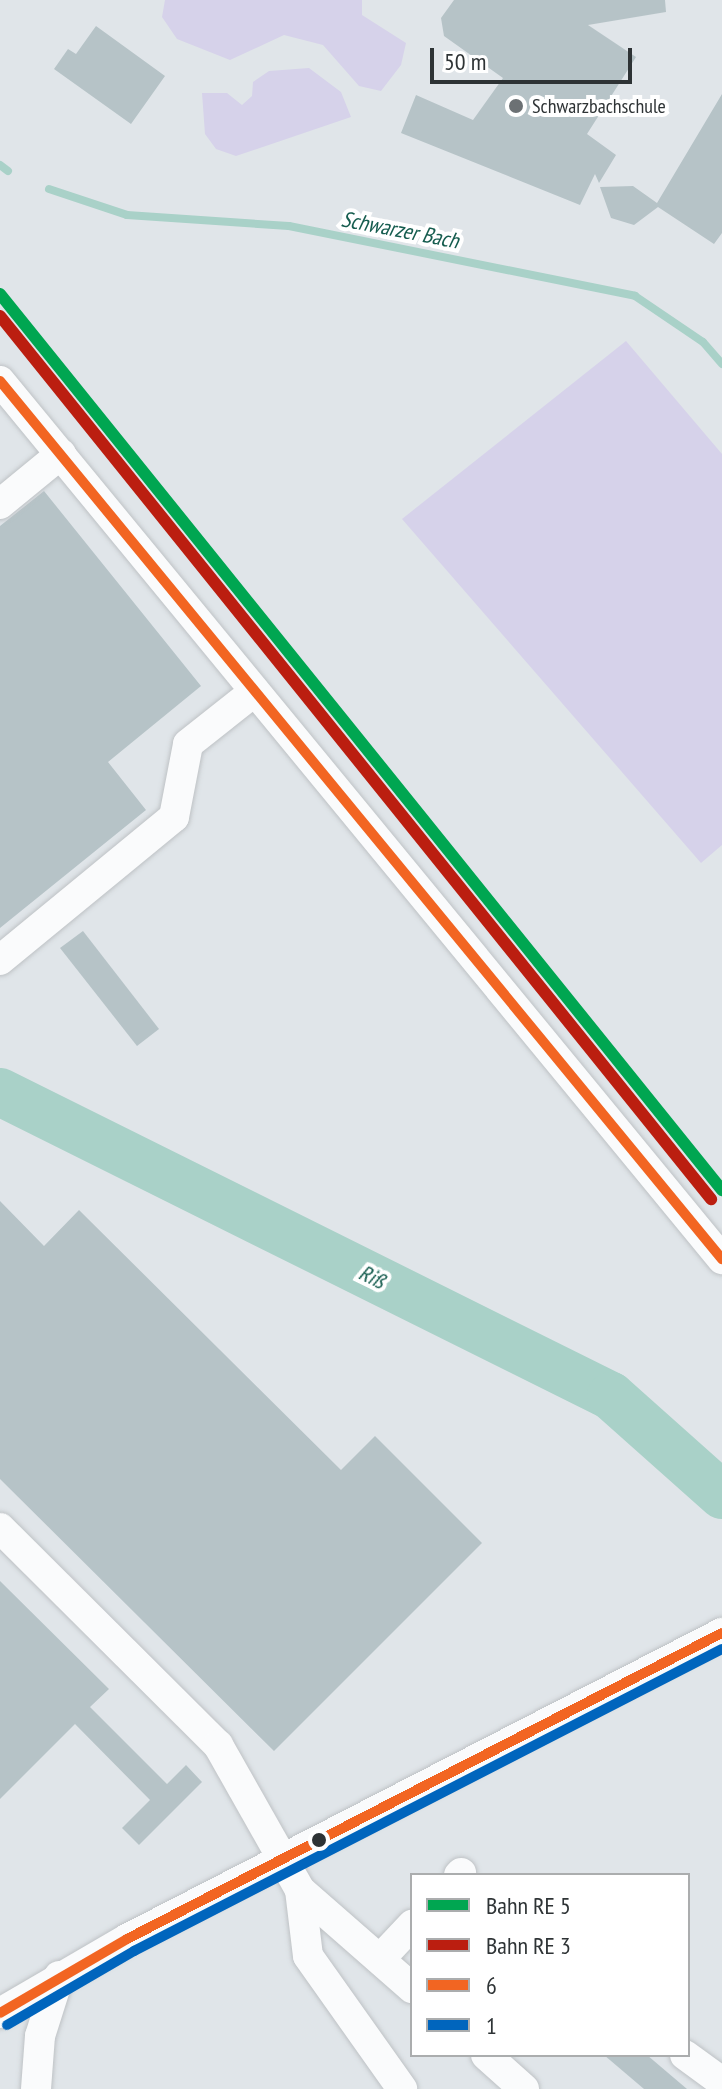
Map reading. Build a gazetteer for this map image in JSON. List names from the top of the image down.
{
  "water": ["Schwarzer Bach", "Riß"],
  "places": ["Schwarzbachschule"],
  "lines": ["transit line 6", "transit line 1"],
  "legend": [
    "Bahn RE 5",
    "Bahn RE 3",
    "6",
    "1"
  ],
  "scale_bar": "50 m"
}
